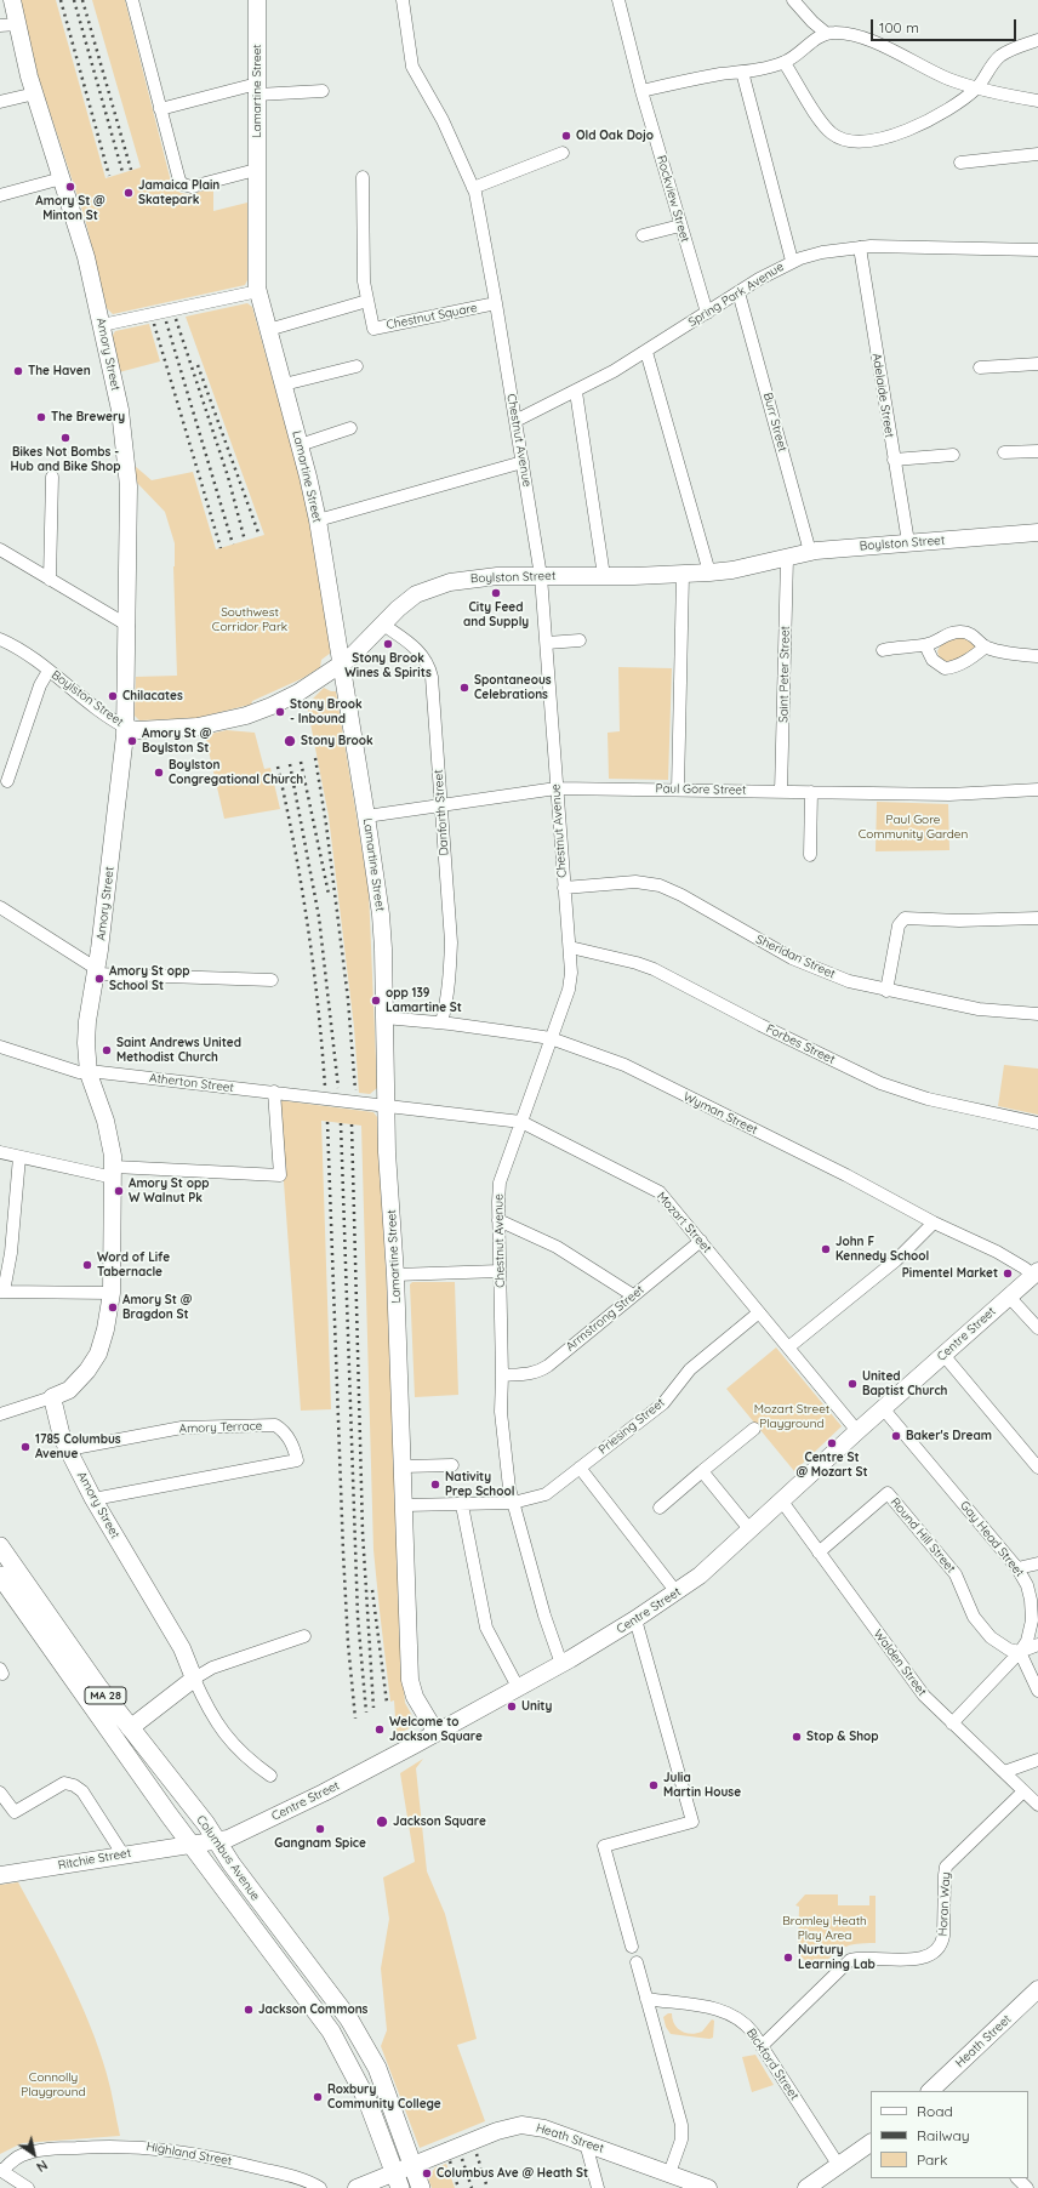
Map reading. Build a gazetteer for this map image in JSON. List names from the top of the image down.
{
  "streets": {
    "main road": ["MA 28", "Columbus Avenue"],
    "street": [
      "Lamartine Street",
      "Rockview Street",
      "Spring Park Avenue",
      "Chestnut Square",
      "Amory Street",
      "Adelaide Street",
      "Burr Street",
      "Chestnut Avenue",
      "Boylston Street",
      "Saint Peter Street",
      "Paul Gore Street",
      "Danforth Street",
      "Sheridan Street",
      "Forbes Street",
      "Atherton Street",
      "Wyman Street",
      "Mozart Street",
      "Armstrong Street",
      "Centre Street",
      "Priesing Street",
      "Amory Terrace",
      "Round Hill Street",
      "Gay Head Street",
      "Walden Street",
      "Ritchie Street",
      "Horan Way",
      "Heath Street",
      "Bickford Street",
      "Highland Street"
    ]
  },
  "crossings": [
    ["Lamartine Street", "Boylston Street"],
    ["Lamartine Street", "Paul Gore Street"],
    ["Lamartine Street", "Atherton Street"],
    ["Lamartine Street", "Wyman Street"],
    ["Lamartine Street", "Mozart Street"],
    ["Lamartine Street", "Centre Street"],
    ["Lamartine Street", "Priesing Street"],
    ["Rockview Street", "Spring Park Avenue"],
    ["Spring Park Avenue", "Adelaide Street"],
    ["Spring Park Avenue", "Burr Street"],
    ["Spring Park Avenue", "Chestnut Avenue"],
    ["Chestnut Square", "Chestnut Avenue"],
    ["Amory Street", "Boylston Street"],
    ["Amory Street", "Atherton Street"],
    ["Amory Street", "Amory Terrace"],
    ["Adelaide Street", "Boylston Street"],
    ["Burr Street", "Boylston Street"],
    ["Chestnut Avenue", "Boylston Street"],
    ["Chestnut Avenue", "Paul Gore Street"],
    ["Chestnut Avenue", "Sheridan Street"],
    ["Chestnut Avenue", "Forbes Street"],
    ["Chestnut Avenue", "Wyman Street"],
    ["Chestnut Avenue", "Mozart Street"],
    ["Chestnut Avenue", "Armstrong Street"],
    ["Chestnut Avenue", "Centre Street"],
    ["Chestnut Avenue", "Priesing Street"],
    ["Boylston Street", "Saint Peter Street"],
    ["Boylston Street", "Danforth Street"],
    ["Saint Peter Street", "Paul Gore Street"],
    ["Paul Gore Street", "Danforth Street"],
    ["Danforth Street", "Wyman Street"],
    ["Atherton Street", "Mozart Street"],
    ["Wyman Street", "Centre Street"],
    ["Mozart Street", "Armstrong Street"],
    ["Mozart Street", "Centre Street"],
    ["Mozart Street", "Priesing Street"],
    ["Centre Street", "Gay Head Street"],
    ["Centre Street", "Walden Street"],
    ["Centre Street", "Columbus Avenue"],
    ["Centre Street", "Ritchie Street"],
    ["Round Hill Street", "Gay Head Street"],
    ["Round Hill Street", "Walden Street"],
    ["Walden Street", "Horan Way"],
    ["Columbus Avenue", "Ritchie Street"],
    ["Columbus Avenue", "Heath Street"],
    ["Horan Way", "Bickford Street"]
  ],
  "parks": [
    "Southwest Corridor Park",
    "Paul Gore Community Garden",
    "Mozart Street Playground",
    "Bromley Heath Play Area",
    "Connolly Playground"
  ],
  "places": [
    "Old Oak Dojo",
    "Amory St @ Minton St",
    "Jamaica Plain Skatepark",
    "The Haven",
    "The Brewery",
    "Bikes Not Bombs - Hub and Bike Shop",
    "City Feed and Supply",
    "Stony Brook Wines & Spirits",
    "Spontaneous Celebrations",
    "Chilacates",
    "Stony Brook - Inbound",
    "Amory St @ Boylston St",
    "Stony Brook",
    "Boylston Congregational Church",
    "Amory St opp School St",
    "opp 139 Lamartine St",
    "Saint Andrews United Methodist Church",
    "Amory St opp W Walnut Pk",
    "John F Kennedy School",
    "Word of Life Tabernacle",
    "Pimentel Market",
    "Amory St @ Bragdon St",
    "United Baptist Church",
    "Baker's Dream",
    "Centre St @ Mozart St",
    "1785 Columbus Avenue",
    "Nativity Prep School",
    "Unity",
    "Welcome to Jackson Square",
    "Stop & Shop",
    "Julia Martin House",
    "Jackson Square",
    "Gangnam Spice",
    "Nurtury Learning Lab",
    "Jackson Commons",
    "Roxbury Community College",
    "Columbus Ave @ Heath St"
  ],
  "legend": ["Road", "Railway", "Park"],
  "scale_bar": "100 m",
  "north": "bottom right"
}
